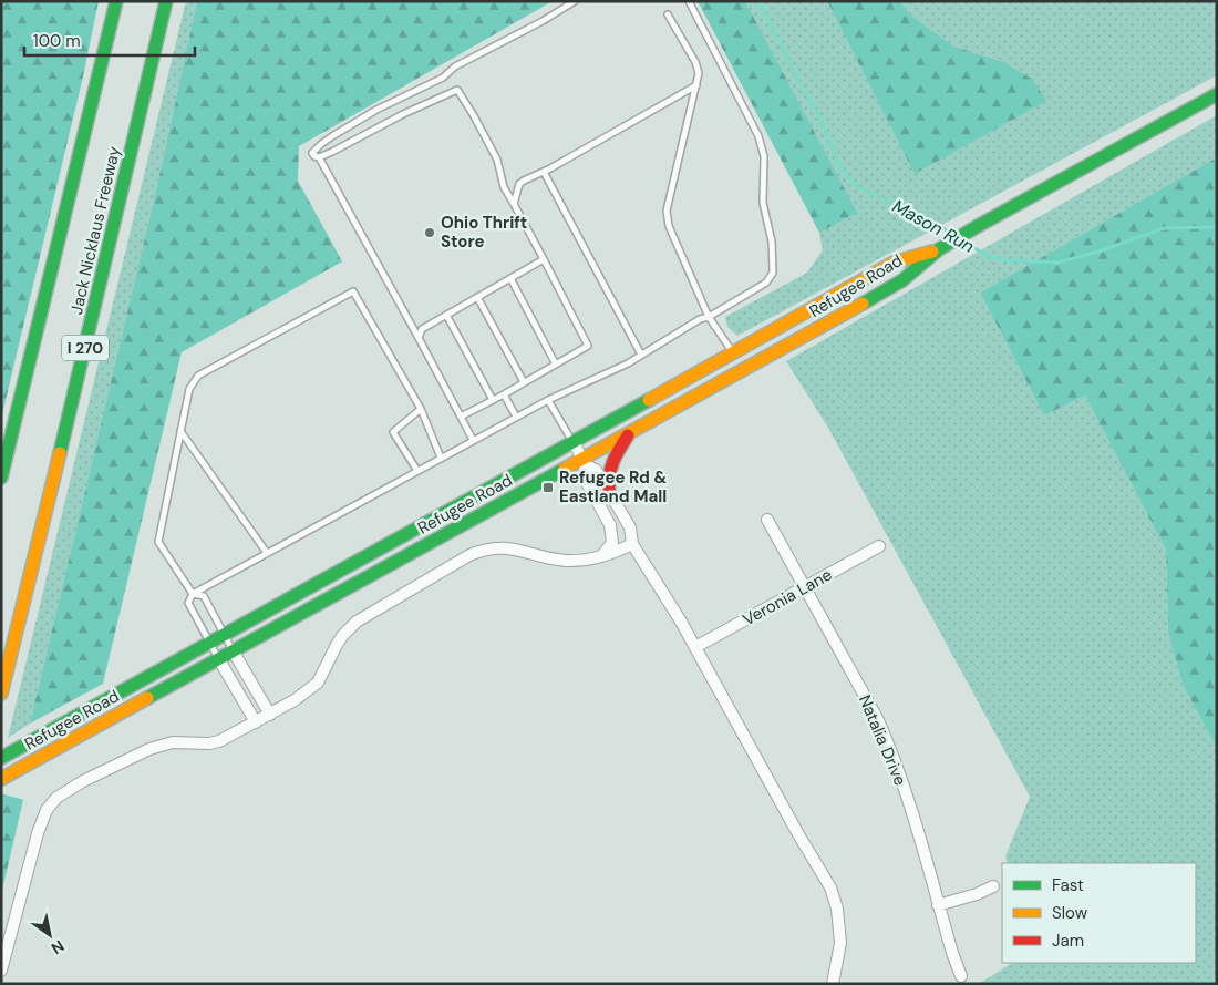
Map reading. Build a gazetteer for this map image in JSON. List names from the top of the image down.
{
  "streets": {
    "main road": ["Jack Nicklaus Freeway", "Refugee Road", "I 270"],
    "street": ["Veronia Lane", "Natalia Drive"]
  },
  "crossings": [
    ["Veronia Lane", "Natalia Drive"]
  ],
  "water": ["Mason Run"],
  "places": {
    "other": ["Ohio Thrift Store"],
    "transit": ["Refugee Rd & Eastland Mall"]
  },
  "legend": ["Fast", "Slow", "Jam"],
  "scale_bar": "100 m",
  "north": "bottom right"
}
